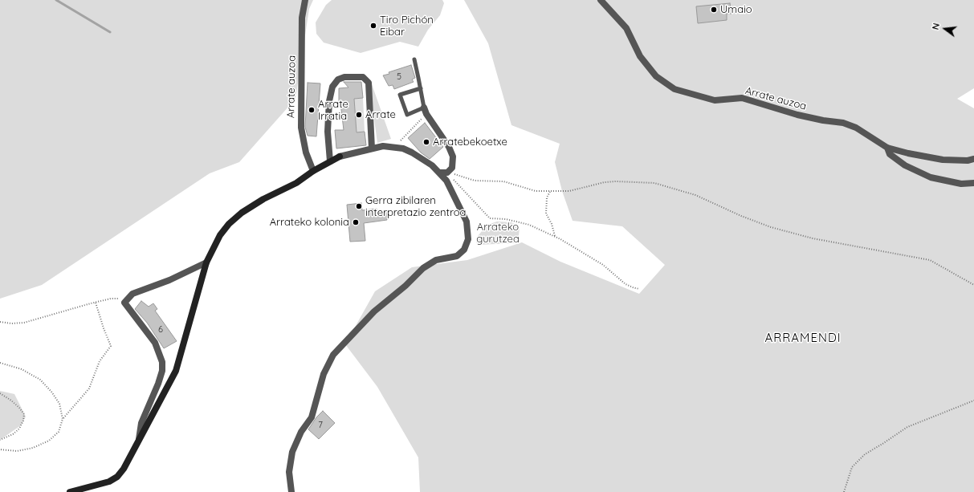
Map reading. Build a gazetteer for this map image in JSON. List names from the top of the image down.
{
  "streets": {
    "street": ["Arrate auzoa"]
  },
  "districts": ["ARRAMENDI"],
  "parks": ["Arrateko gurutzea"],
  "places": [
    "Umaio",
    "Tiro Pichón Eibar",
    "Arrate Irratia",
    "Arrate",
    "Arratebekoetxe",
    "Gerra zibilaren interpretazio zentroa",
    "Arrateko kolonia"
  ],
  "house_numbers": ["5", "6", "7"],
  "north": "left"
}
